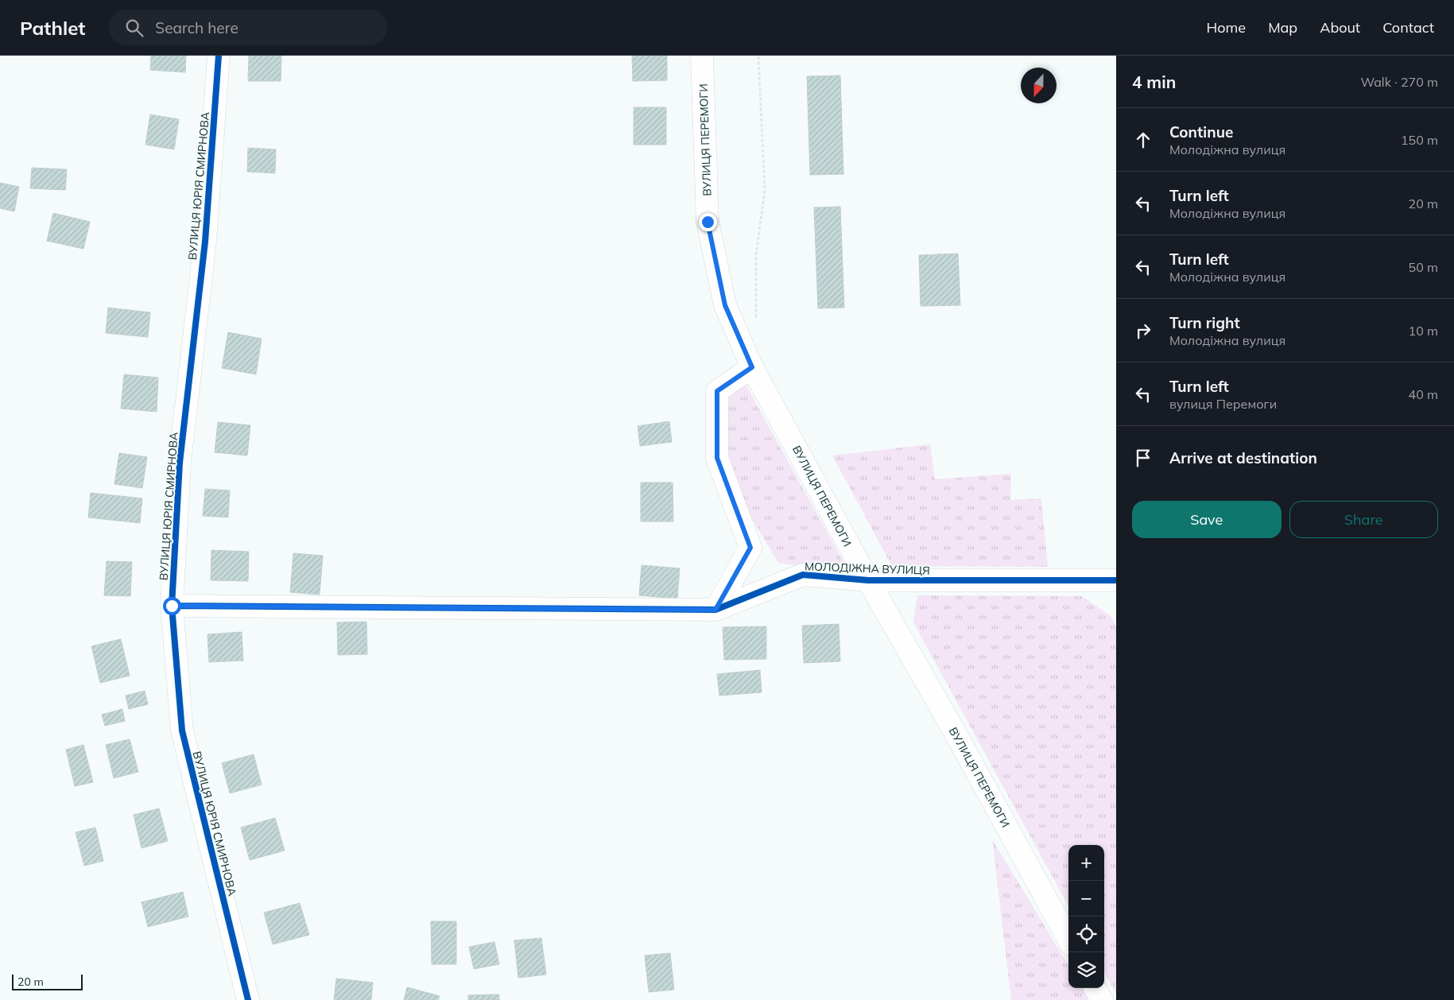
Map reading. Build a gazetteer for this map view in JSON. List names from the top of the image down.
{
  "streets": {
    "street": ["ВУЛИЦЯ ПЕРЕМОГИ", "ВУЛИЦЯ ЮРІЯ СМИРНОВА", "МОЛОДІЖНА ВУЛИЦЯ"]
  },
  "crossings": [
    ["ВУЛИЦЯ ПЕРЕМОГИ", "МОЛОДІЖНА ВУЛИЦЯ"],
    ["ВУЛИЦЯ ЮРІЯ СМИРНОВА", "МОЛОДІЖНА ВУЛИЦЯ"]
  ],
  "scale_bar": "20 m",
  "north": "bottom",
  "page": {
    "header": "Pathlet",
    "search": "Search here",
    "nav": [
      "Home",
      "Map",
      "About",
      "Contact"
    ],
    "heading": ["4 min", "Walk · 270 m"],
    "list": [
      ["Continue", "Молодіжна вулиця", "150 m"],
      ["Turn left", "Молодіжна вулиця", "20 m"],
      ["Turn left", "Молодіжна вулиця", "50 m"],
      ["Turn right", "Молодіжна вулиця", "10 m"],
      ["Turn left", "вулиця Перемоги", "40 m"],
      "Arrive at destination"
    ],
    "buttons": ["Save", "Share"],
    "map_buttons": ["+", "−"],
    "scale": "20 m"
  }
}
